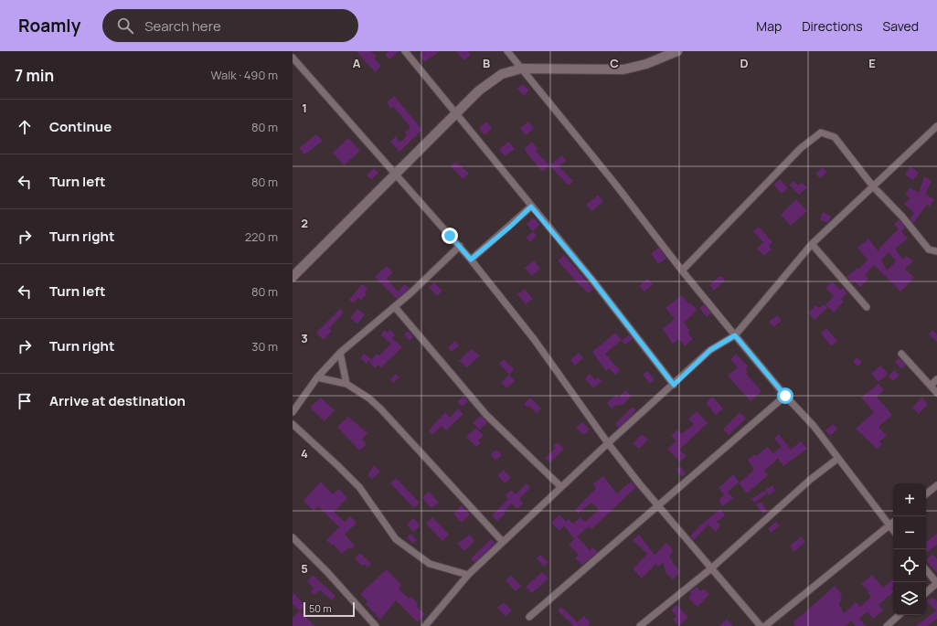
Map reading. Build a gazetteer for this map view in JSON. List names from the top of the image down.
{
  "scale_bar": "50 m",
  "page": {
    "header": "Roamly",
    "search": "Search here",
    "nav": ["Map", "Directions", "Saved"],
    "heading": ["7 min", "Walk · 490 m"],
    "list": [
      ["Continue", "80 m"],
      ["Turn left", "80 m"],
      ["Turn right", "220 m"],
      ["Turn left", "80 m"],
      ["Turn right", "30 m"],
      "Arrive at destination"
    ],
    "map_buttons": ["+", "−"],
    "scale": "50 m"
  },
  "grid": {
    "columns": [
      "A",
      "B",
      "C",
      "D",
      "E"
    ],
    "rows": [
      "1",
      "2",
      "3",
      "4",
      "5"
    ]
  }
}
